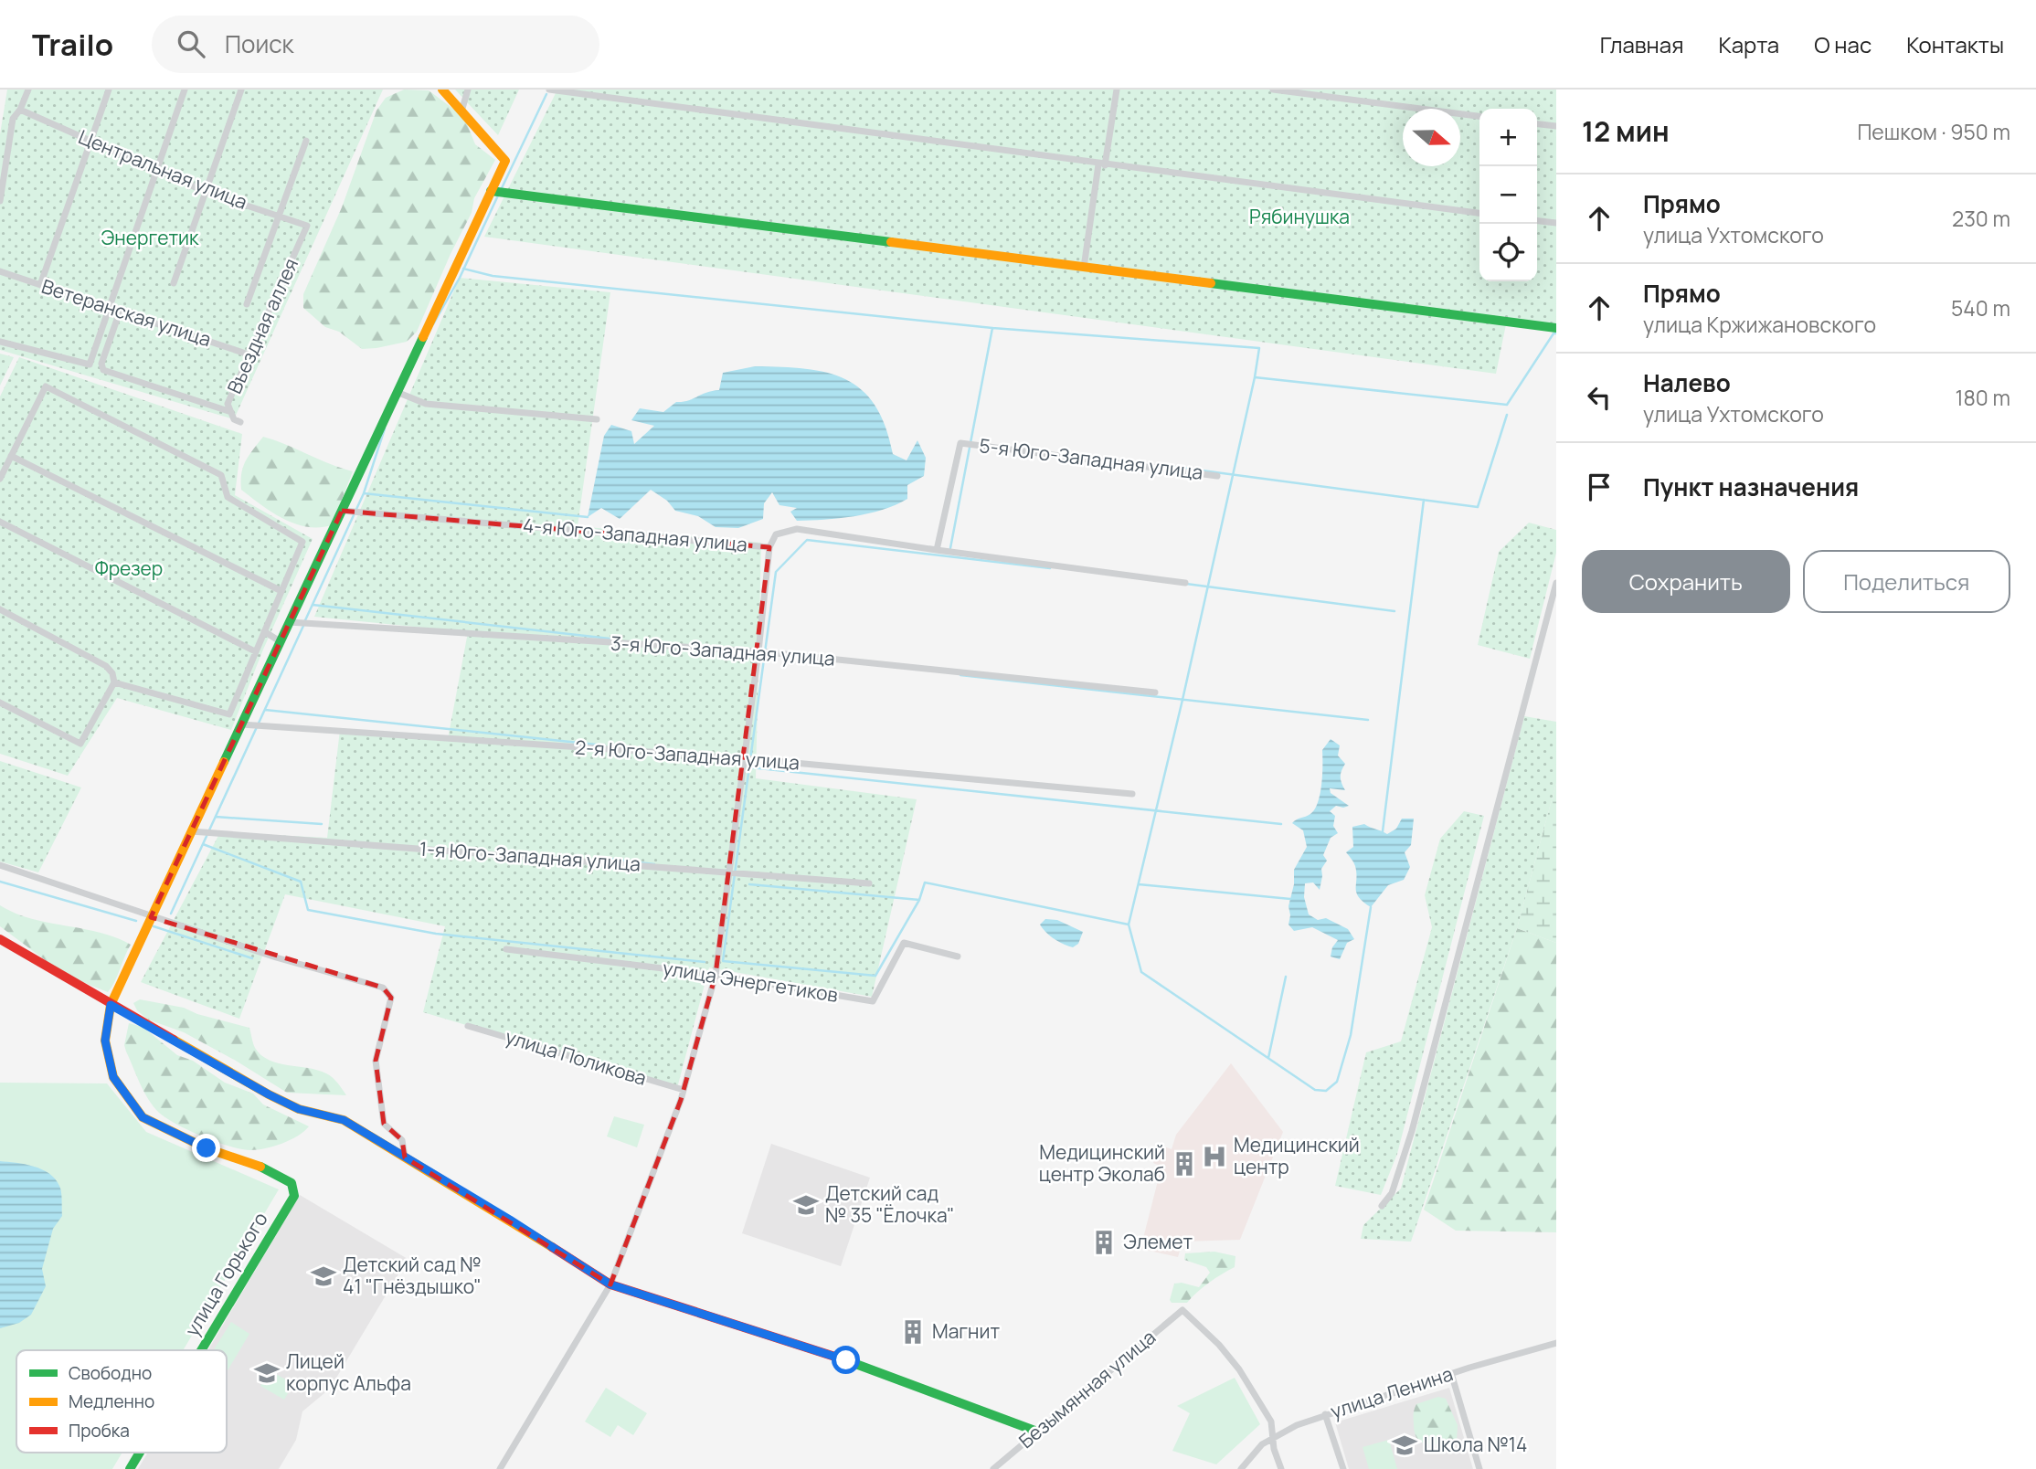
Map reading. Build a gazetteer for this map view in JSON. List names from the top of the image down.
{
  "streets": {
    "street": [
      "Центральная улица",
      "Ветеранская улица",
      "Въездная аллея",
      "5-я Юго-Западная улица",
      "4-я Юго-Западная улица",
      "3-я Юго-Западная улица",
      "2-я Юго-Западная улица",
      "1-я Юго-Западная улица",
      "улица Энергетиков",
      "улица Поликова",
      "улица Горького",
      "Безымянная улица",
      "улица Ленина"
    ]
  },
  "crossings": [
    ["Центральная улица", "Въездная аллея"],
    ["Ветеранская улица", "Въездная аллея"],
    ["5-я Юго-Западная улица", "4-я Юго-Западная улица"],
    ["Безымянная улица", "улица Ленина"]
  ],
  "parks": ["Рябинушка", "Энергетик", "Фрезер"],
  "places": {
    "hospital": ["Медицинский центр"],
    "building": ["Медицинский центр Эколаб", "Элемет", "Магнит"],
    "school or university": [
      "Детский сад № 35 \"Ёлочка\"",
      "Детский сад № 41 \"Гнёздышко\"",
      "Лицей корпус Альфа",
      "Школа №14"
    ]
  },
  "legend": ["Свободно", "Медленно", "Пробка"],
  "north": "right",
  "page": {
    "header": "Trailo",
    "search": "Поиск",
    "nav": [
      "Главная",
      "Карта",
      "О нас",
      "Контакты"
    ],
    "heading": ["12 мин", "Пешком · 950 m"],
    "map_buttons": ["+", "−"],
    "list": [
      ["Прямо", "улица Ухтомского", "230 m"],
      ["Прямо", "улица Кржижановского", "540 m"],
      ["Налево", "улица Ухтомского", "180 m"],
      "Пункт назначения"
    ],
    "buttons": ["Сохранить", "Поделиться"]
  }
}
